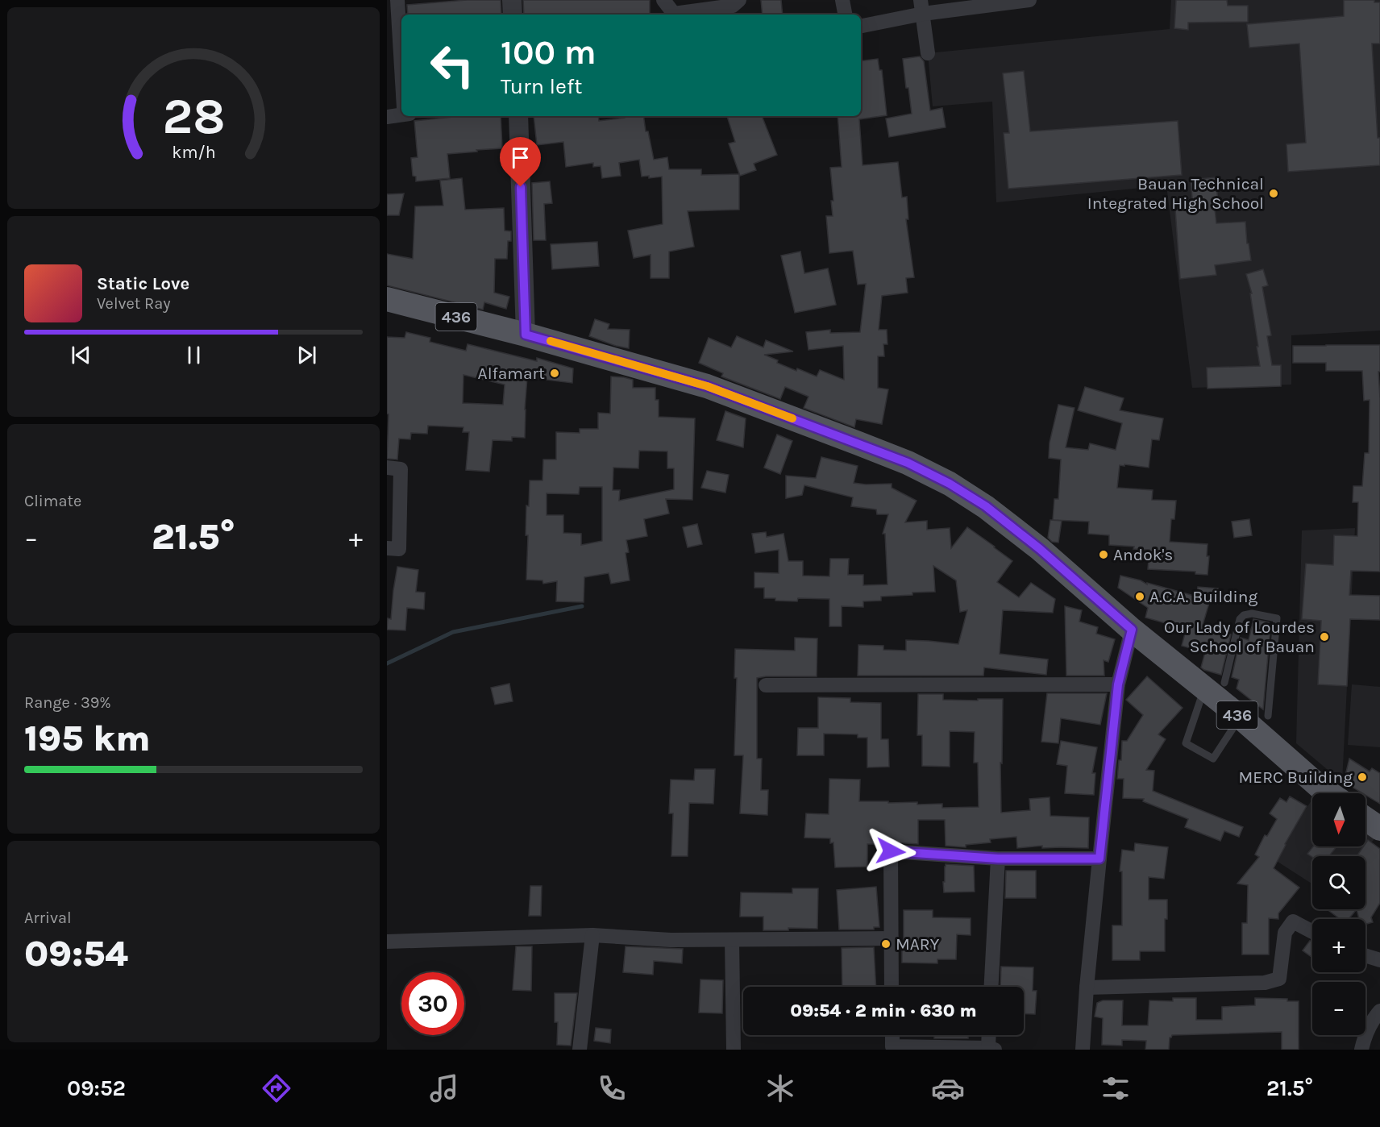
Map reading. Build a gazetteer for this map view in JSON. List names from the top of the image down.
{
  "streets": {
    "main road": ["436"]
  },
  "places": [
    "Bauan Technical Integrated High School",
    "Alfamart",
    "Andok's",
    "A.C.A. Building",
    "Our Lady of Lourdes School of Bauan",
    "MERC Building",
    "MARY"
  ],
  "north": "bottom",
  "page": {
    "turn": ["100 m", "Turn left"],
    "song": ["Static Love", "Velvet Ray"],
    "tile": [
      "Climate",
      ["Range · 39%", "195 km"],
      ["Arrival", "09:54"]
    ],
    "heat": ["−", "21.5°", "+"],
    "map_buttons": ["+", "−"],
    "limit": "30",
    "trip": "09:54 · 2 min · 630 m",
    "tabs": ["09:52", "21.5°"],
    "gauge": ["28", "km/h"]
  }
}
